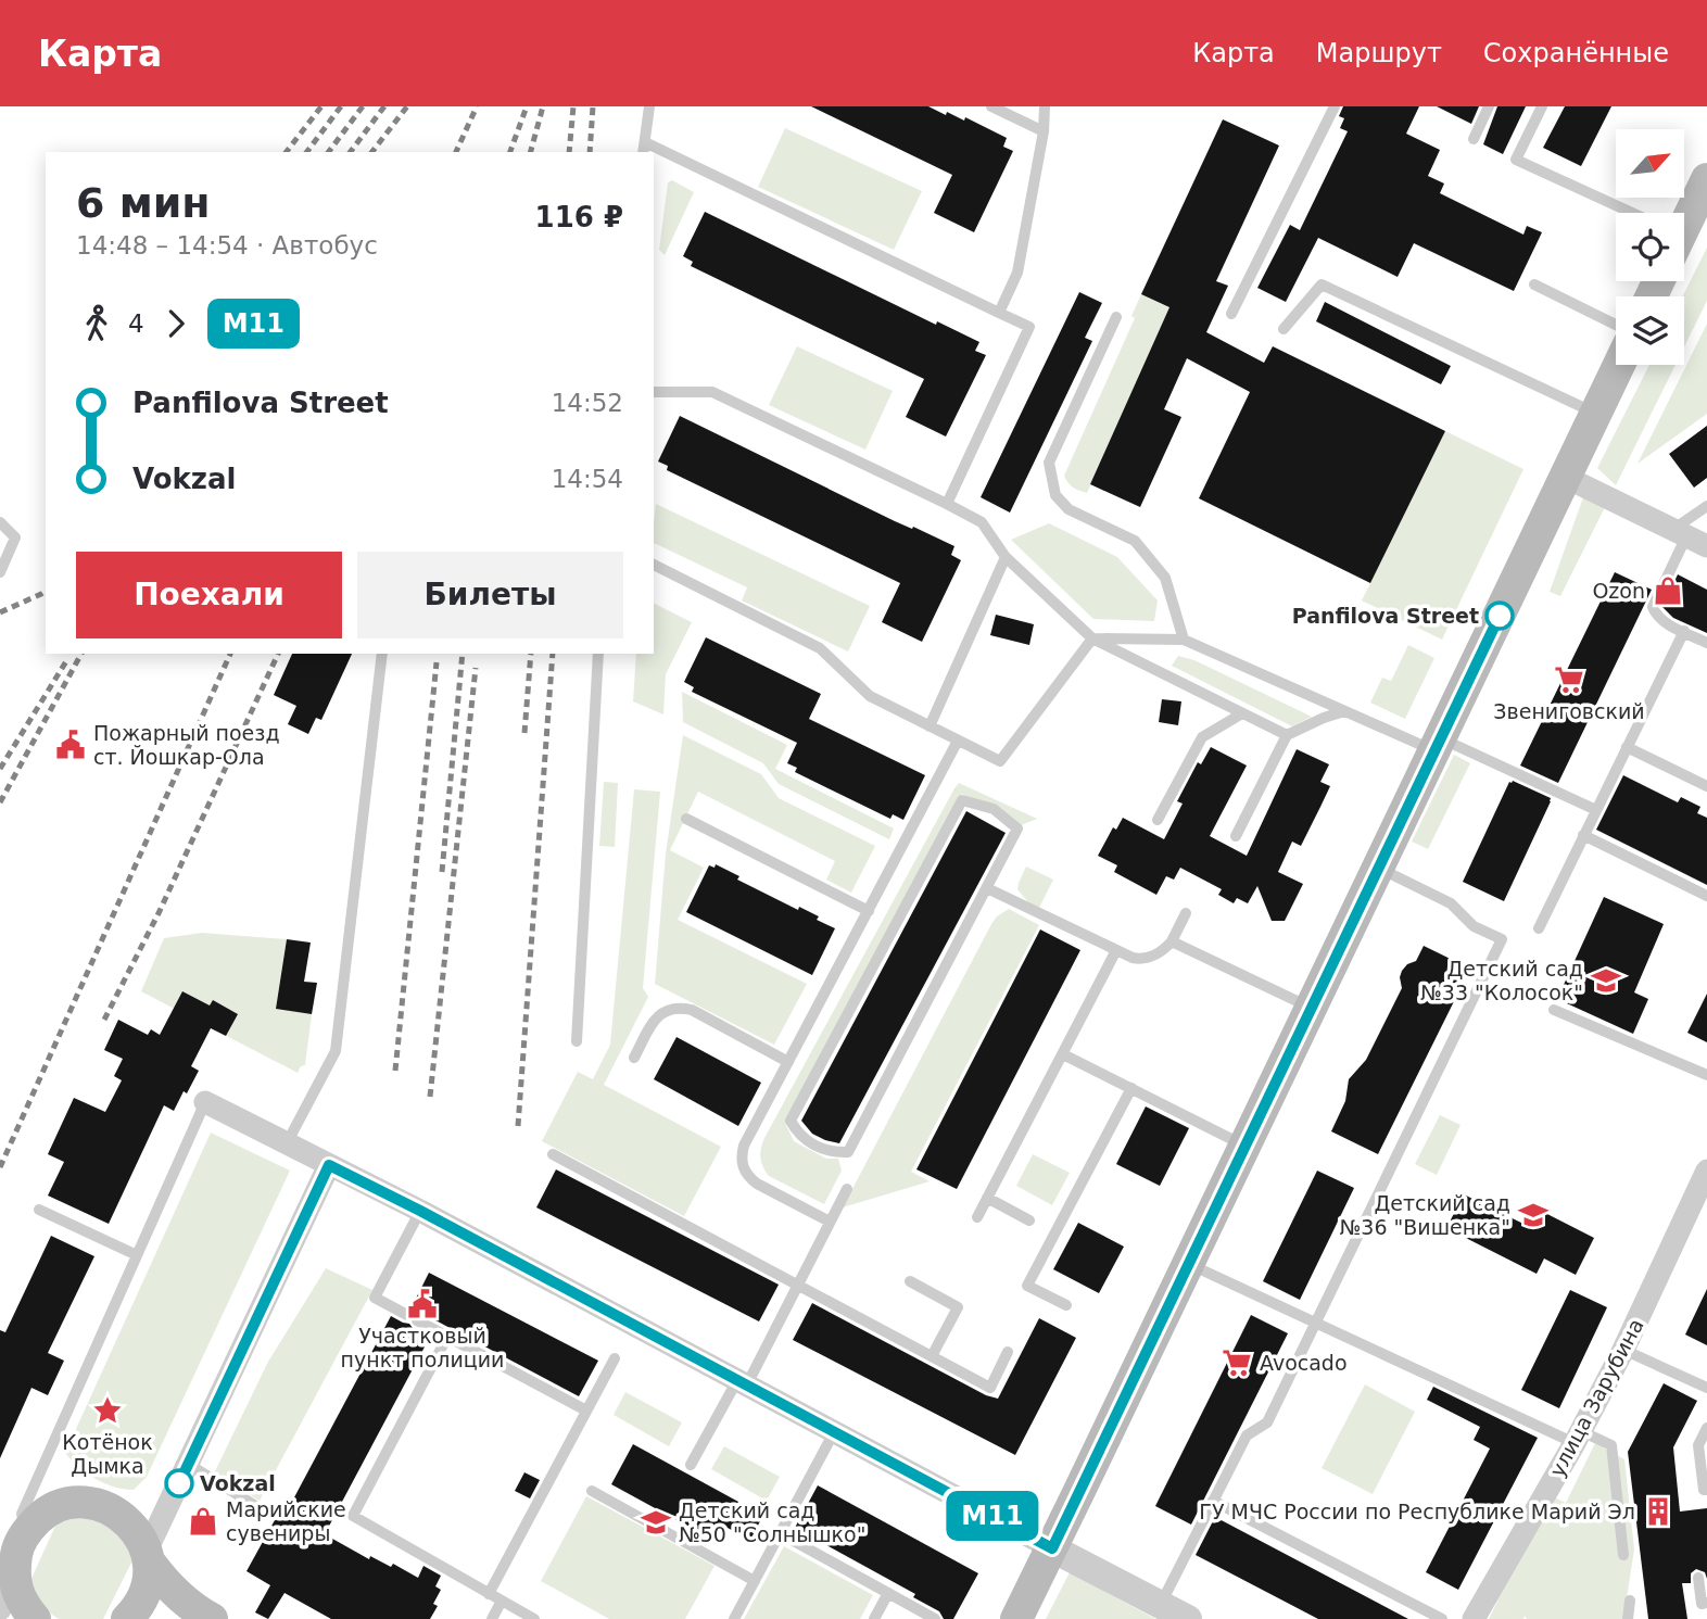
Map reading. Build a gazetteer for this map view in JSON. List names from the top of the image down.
{
  "streets": {
    "street": ["улица Зарубина"]
  },
  "places": {
    "shop": ["Ozon", "Марийские сувениры"],
    "other": ["Panfilova Street", "Vokzal"],
    "supermarket": ["Звениговский", "Avocado"],
    "public building": ["Пожарный поезд ст. Йошкар-Ола", "Участковый пункт полиции"],
    "school or university": ["Детский сад №33 \"Колосок\"", "Детский сад №36 \"Вишенка\"", "Детский сад №50 \"Солнышко\""],
    "place": ["Котёнок Дымка"],
    "building": ["ГУ МЧС России по Республике Марий Эл"]
  },
  "lines": ["bus line М11"],
  "north": "top right",
  "page": {
    "header": "Карта",
    "nav": ["Карта", "Маршрут", "Сохранённые"],
    "on_map": "М11",
    "heading": ["6 мин", "14:48 – 14:54 · Автобус", "116 ₽"],
    "legs": ["4", "М11"],
    "list": [
      {
        "name": "Panfilova Street",
        "value": "14:52"
      },
      {
        "name": "Vokzal",
        "value": "14:54"
      }
    ],
    "buttons": ["Поехали", "Билеты"]
  }
}
